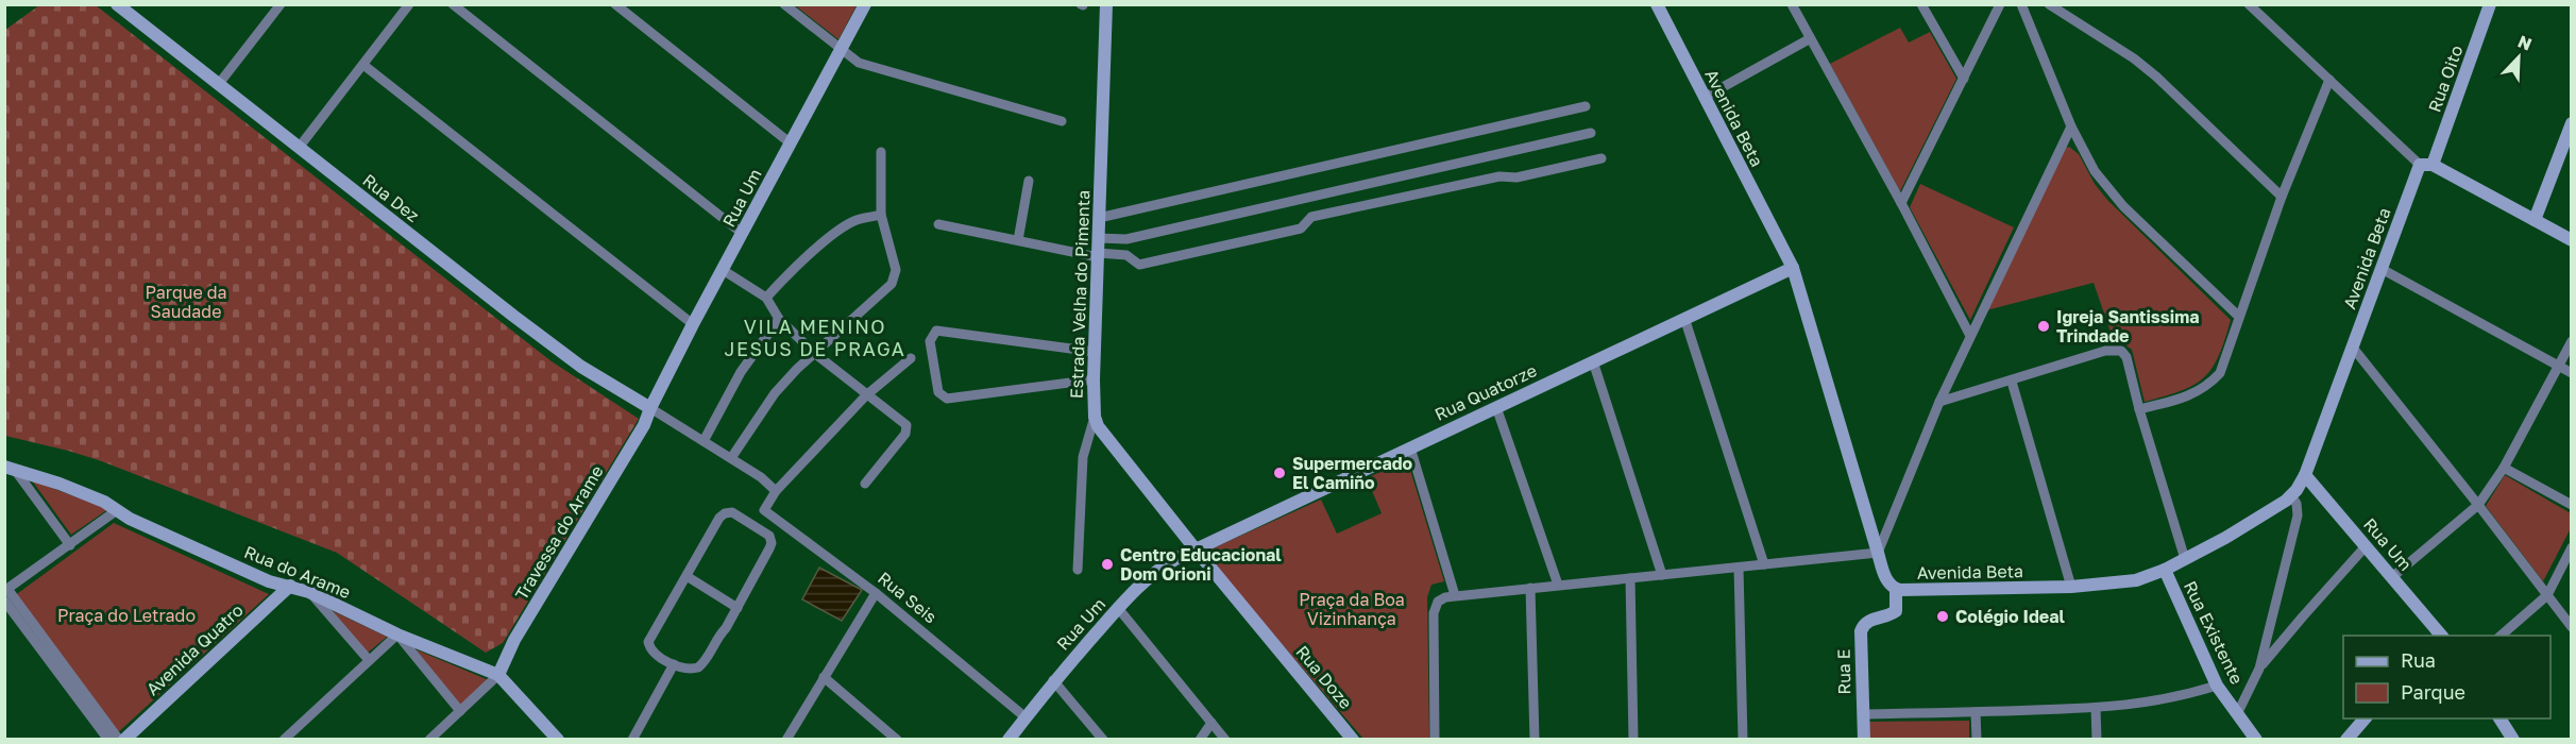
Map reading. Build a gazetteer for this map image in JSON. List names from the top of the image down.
{
  "streets": {
    "street": [
      "Rua Oito",
      "Avenida Beta",
      "Rua Dez",
      "Rua Um",
      "Estrada Velha do Pimenta",
      "Rua Quatorze",
      "Travessa do Arame",
      "Rua do Arame",
      "Rua Seis",
      "Rua Existente",
      "Avenida Quatro",
      "Rua E",
      "Rua Doze"
    ]
  },
  "crossings": [
    ["Rua Oito", "Avenida Beta"],
    ["Avenida Beta", "Rua Um"],
    ["Avenida Beta", "Rua Quatorze"],
    ["Avenida Beta", "Rua Existente"],
    ["Avenida Beta", "Rua E"],
    ["Rua Dez", "Rua Um"],
    ["Rua Dez", "Travessa do Arame"],
    ["Rua Um", "Estrada Velha do Pimenta"],
    ["Rua Um", "Rua Quatorze"],
    ["Rua Um", "Travessa do Arame"],
    ["Rua Um", "Rua Seis"],
    ["Rua Um", "Rua Doze"],
    ["Estrada Velha do Pimenta", "Rua Quatorze"],
    ["Estrada Velha do Pimenta", "Rua Doze"],
    ["Rua Quatorze", "Rua Doze"],
    ["Travessa do Arame", "Rua do Arame"],
    ["Rua do Arame", "Avenida Quatro"]
  ],
  "districts": ["VILA MENINO JESUS DE PRAGA"],
  "parks": ["Parque da Saudade", "Praça da Boa Vizinhança", "Praça do Letrado"],
  "places": [
    "Igreja Santissima Trindade",
    "Supermercado El Camiño",
    "Centro Educacional Dom Orioni",
    "Colégio Ideal"
  ],
  "legend": ["Rua", "Parque"],
  "north": "top right"
}
